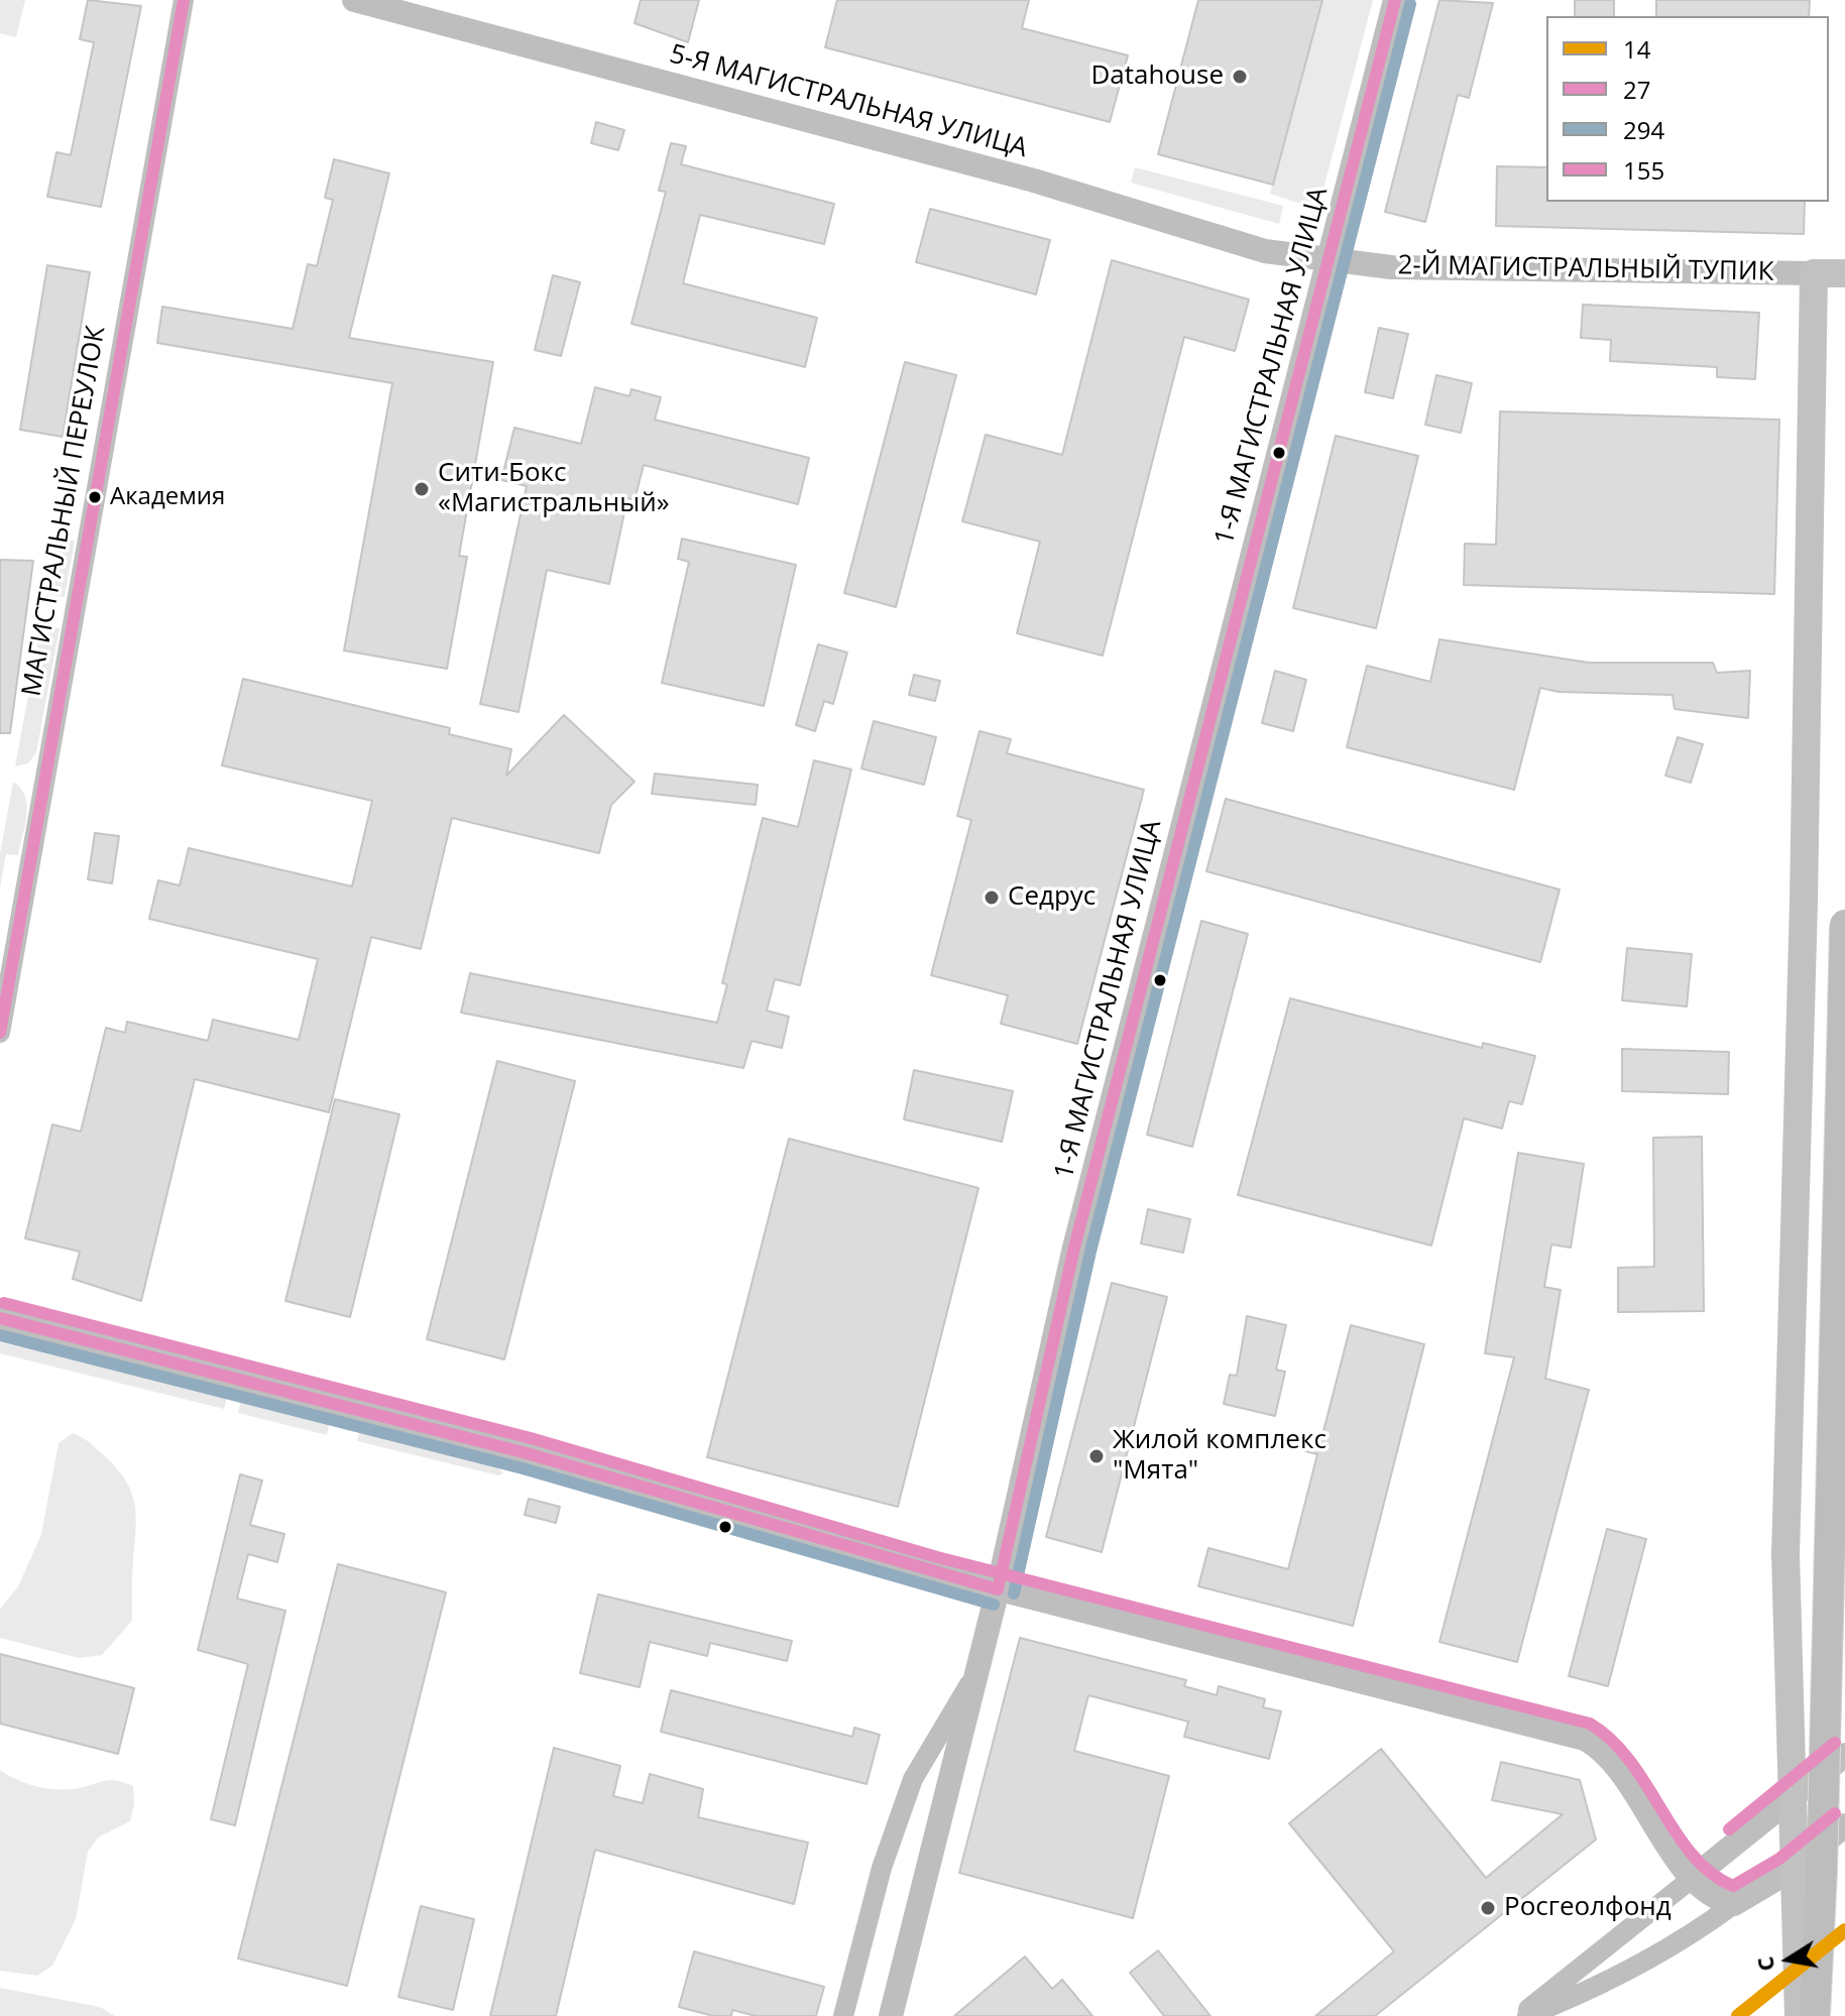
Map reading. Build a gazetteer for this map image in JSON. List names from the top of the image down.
{
  "streets": {
    "main road": ["2-Й МАГИСТРАЛЬНЫЙ ТУПИК"],
    "street": ["5-Я МАГИСТРАЛЬНАЯ УЛИЦА", "1-Я МАГИСТРАЛЬНАЯ УЛИЦА", "МАГИСТРАЛЬНЫЙ ПЕРЕУЛОК"]
  },
  "crossings": [
    ["5-Я МАГИСТРАЛЬНАЯ УЛИЦА", "2-Й МАГИСТРАЛЬНЫЙ ТУПИК"],
    ["5-Я МАГИСТРАЛЬНАЯ УЛИЦА", "1-Я МАГИСТРАЛЬНАЯ УЛИЦА"],
    ["2-Й МАГИСТРАЛЬНЫЙ ТУПИК", "1-Я МАГИСТРАЛЬНАЯ УЛИЦА"]
  ],
  "places": [
    "Datahouse",
    "Сити-Бокс «Магистральный»",
    "Академия",
    "Седрус",
    "Жилой комплекс \"Мята\"",
    "Росгеолфонд"
  ],
  "lines": [
    "transit line 27",
    "transit line 294",
    "transit line 155",
    "transit line 14"
  ],
  "legend": [
    "14",
    "27",
    "294",
    "155"
  ],
  "north": "left"
}
